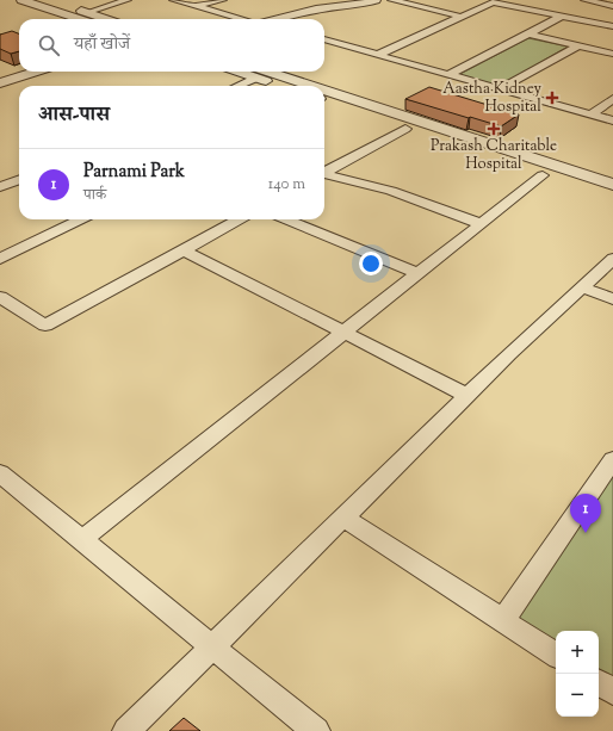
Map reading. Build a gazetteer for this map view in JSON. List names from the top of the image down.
{
  "places": {
    "health": ["Aastha Kidney Hospital", "Prakash Charitable Hospital"]
  },
  "page": {
    "search": "यहाँ खोजें",
    "heading": "आस-पास",
    "list": [
      {
        "mark": "1",
        "name": "Parnami Park",
        "note": "पार्क",
        "value": "140 m"
      }
    ],
    "pins": "1",
    "map_buttons": ["+", "−"]
  }
}
